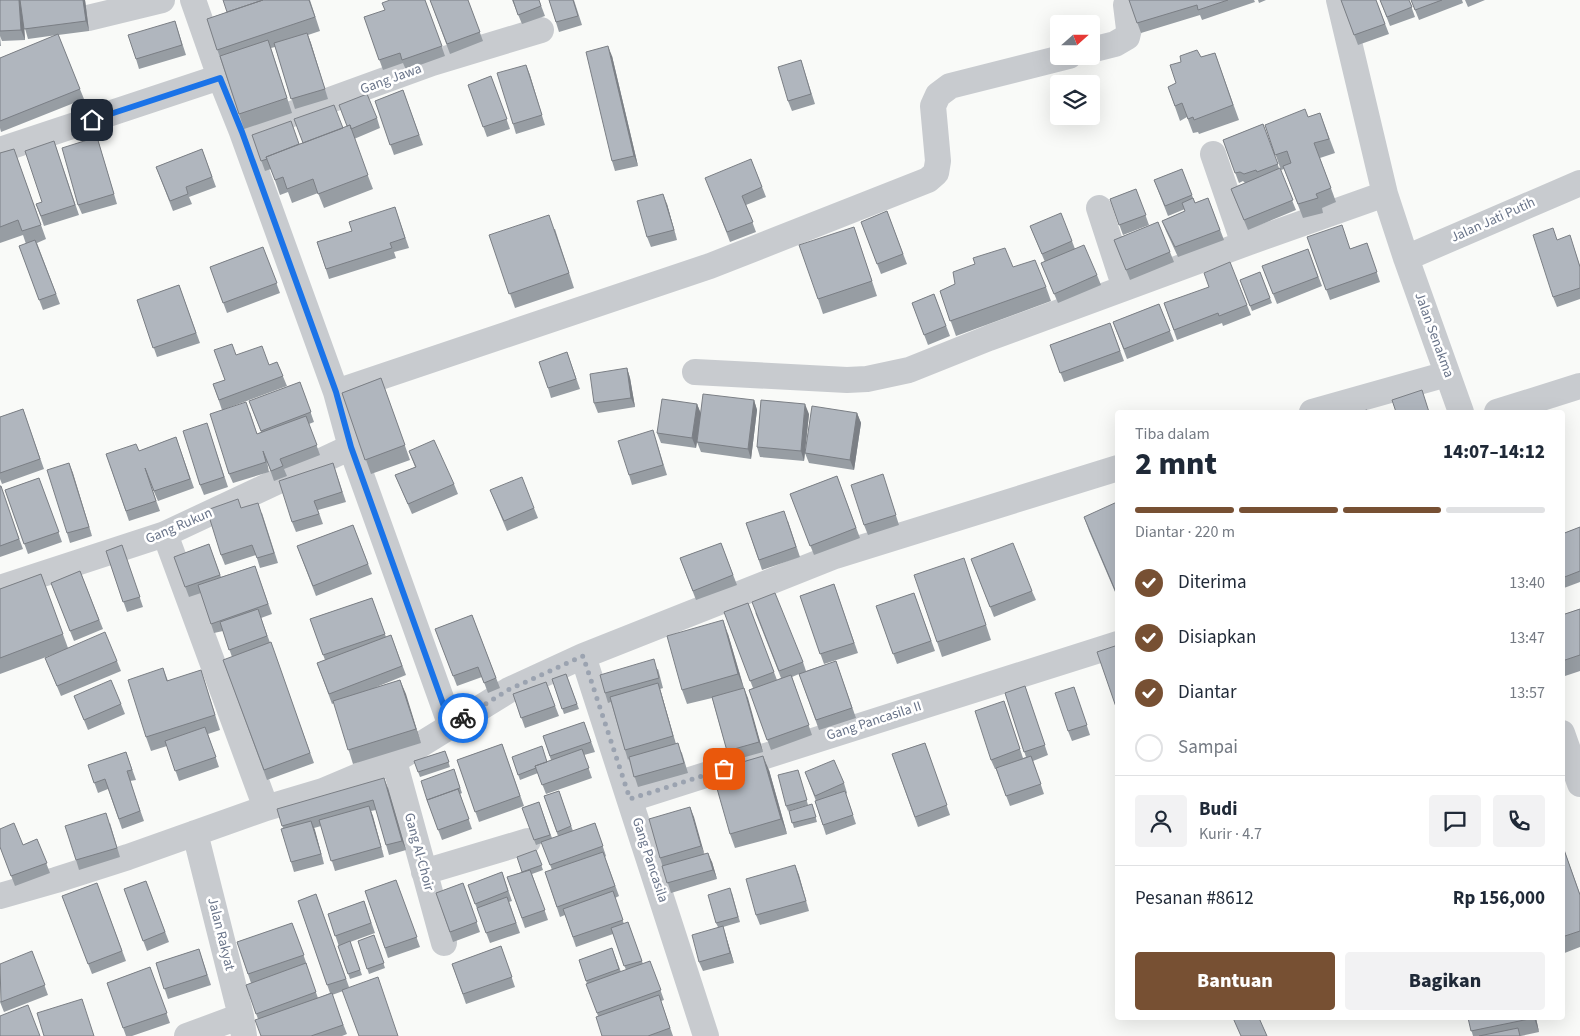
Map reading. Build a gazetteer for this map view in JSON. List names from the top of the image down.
{
  "streets": {
    "street": [
      "Gang Jawa",
      "Jalan Jati Putih",
      "Jalan Senakma",
      "Gang Rukun",
      "Gang Pancasila II",
      "Gang Al-Choir",
      "Gang Pancasila",
      "Jalan Rakyat"
    ]
  },
  "crossings": [
    ["Jalan Jati Putih", "Jalan Senakma"],
    ["Gang Pancasila II", "Gang Pancasila"]
  ],
  "north": "right",
  "page": {
    "heading": ["2 mnt", "Tiba dalam", "14:07–14:12"],
    "panel": [
      "Budi",
      "Kurir · 4.7",
      "Pesanan #8612",
      "Rp 156,000"
    ],
    "bar": "Diantar · 220 m",
    "list": [
      ["Diterima", "13:40"],
      ["Disiapkan", "13:47"],
      ["Diantar", "13:57"],
      "Sampai"
    ],
    "buttons": ["Bantuan", "Bagikan"]
  }
}
